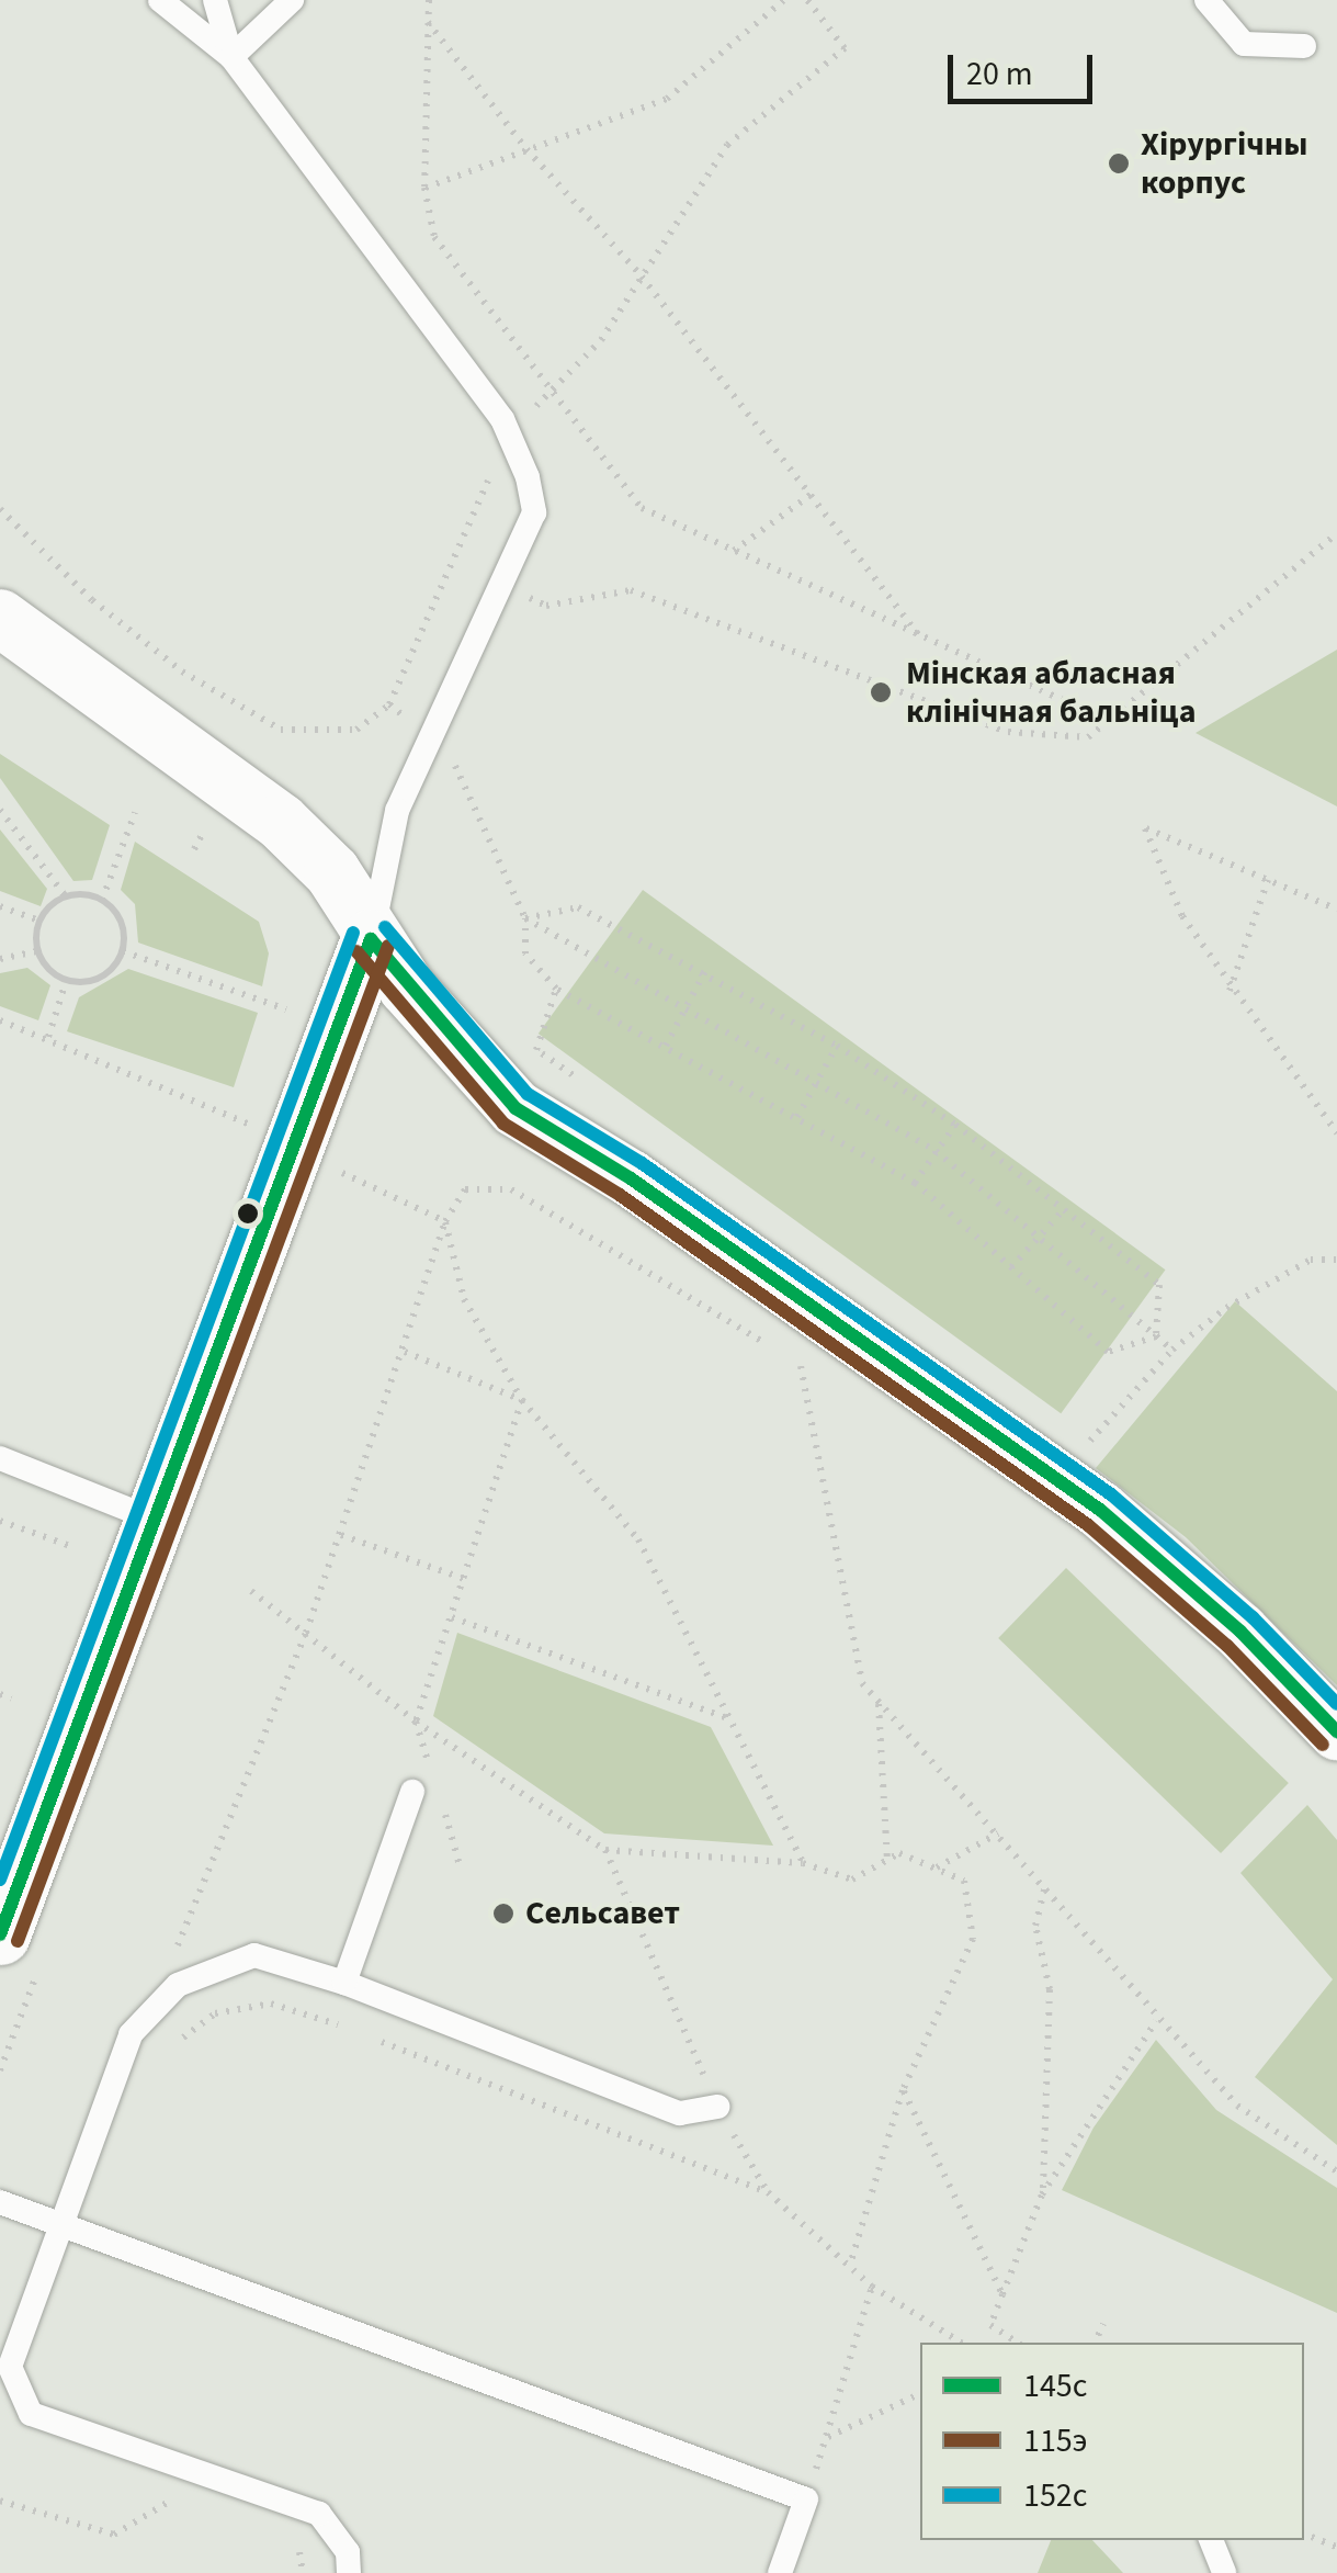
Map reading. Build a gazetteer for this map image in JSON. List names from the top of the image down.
{
  "places": ["Хірургічны корпус", "Мінская абласная клінічная бальніца", "Сельсавет"],
  "lines": ["transit line 152с", "transit line 145с", "transit line 115э"],
  "legend": ["145с", "115э", "152с"],
  "scale_bar": "20 m"
}
